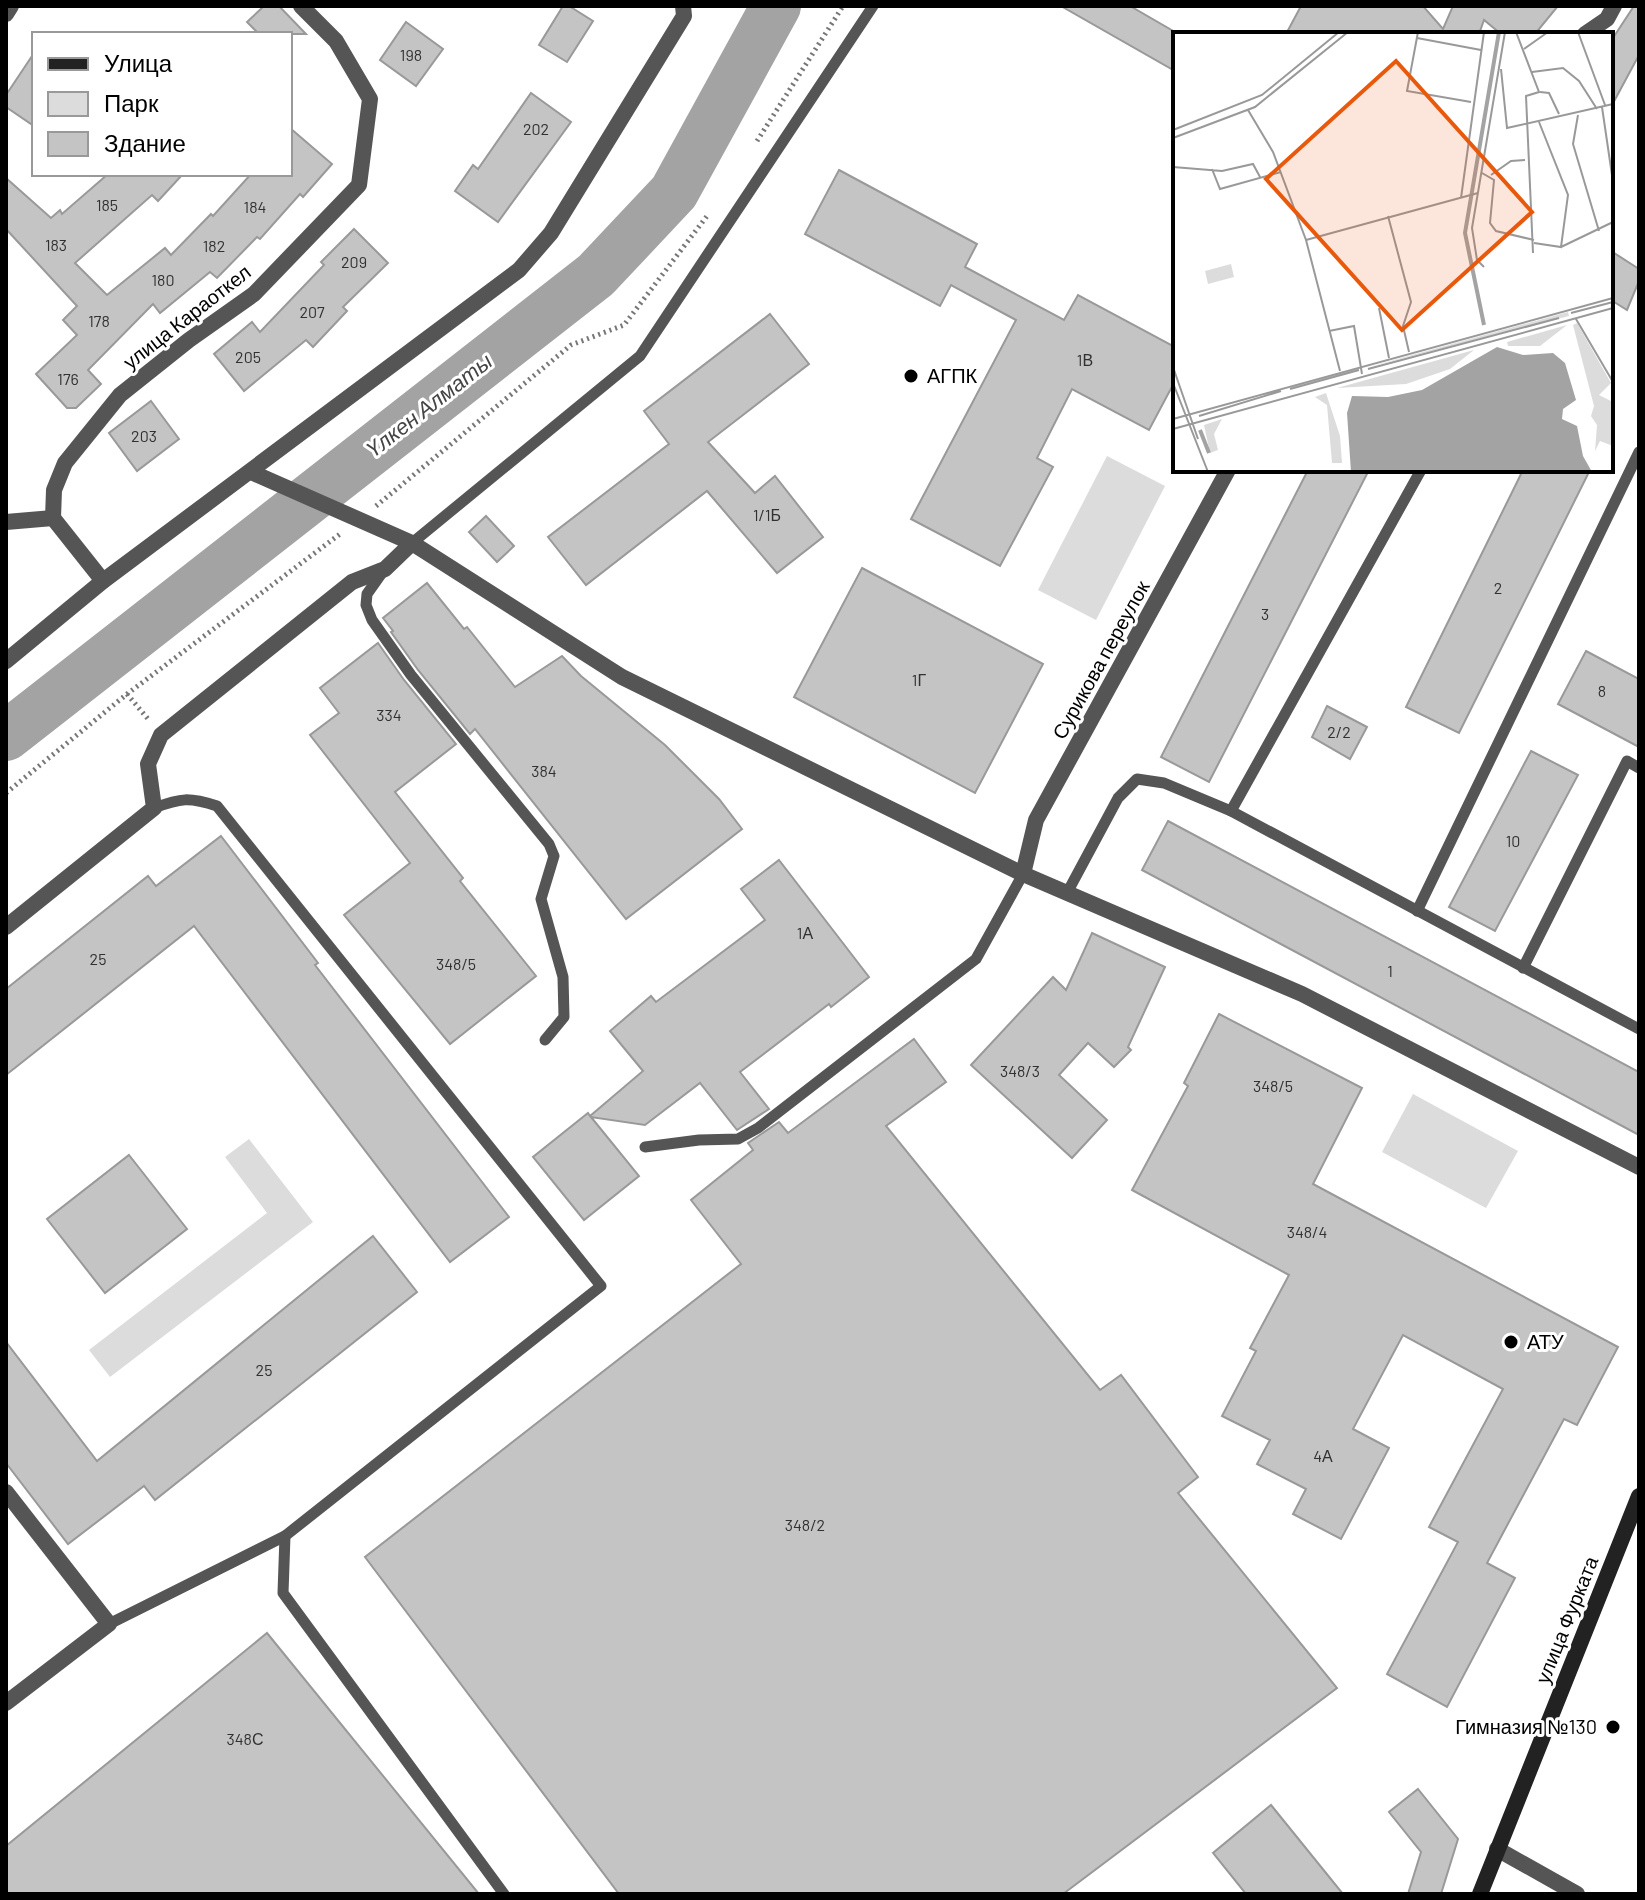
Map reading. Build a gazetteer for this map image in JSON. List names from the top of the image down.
{
  "streets": {
    "street": ["улица Караоткел", "Сурикова переулок", "улица Фурката"]
  },
  "water": ["Үлкен Алматы"],
  "places": ["АГПК", "АТУ", "Гимназия №130"],
  "house_numbers": [
    "198",
    "202",
    "185",
    "184",
    "183",
    "182",
    "209",
    "180",
    "207",
    "178",
    "205",
    "1В",
    "176",
    "203",
    "1/1Б",
    "2",
    "3",
    "1Г",
    "8",
    "334",
    "2/2",
    "384",
    "10",
    "1А",
    "25",
    "348/5",
    "1",
    "348/3",
    "348/5",
    "348/4",
    "25",
    "4А",
    "348/2",
    "348С"
  ],
  "legend": ["Улица", "Парк", "Здание"]
}
